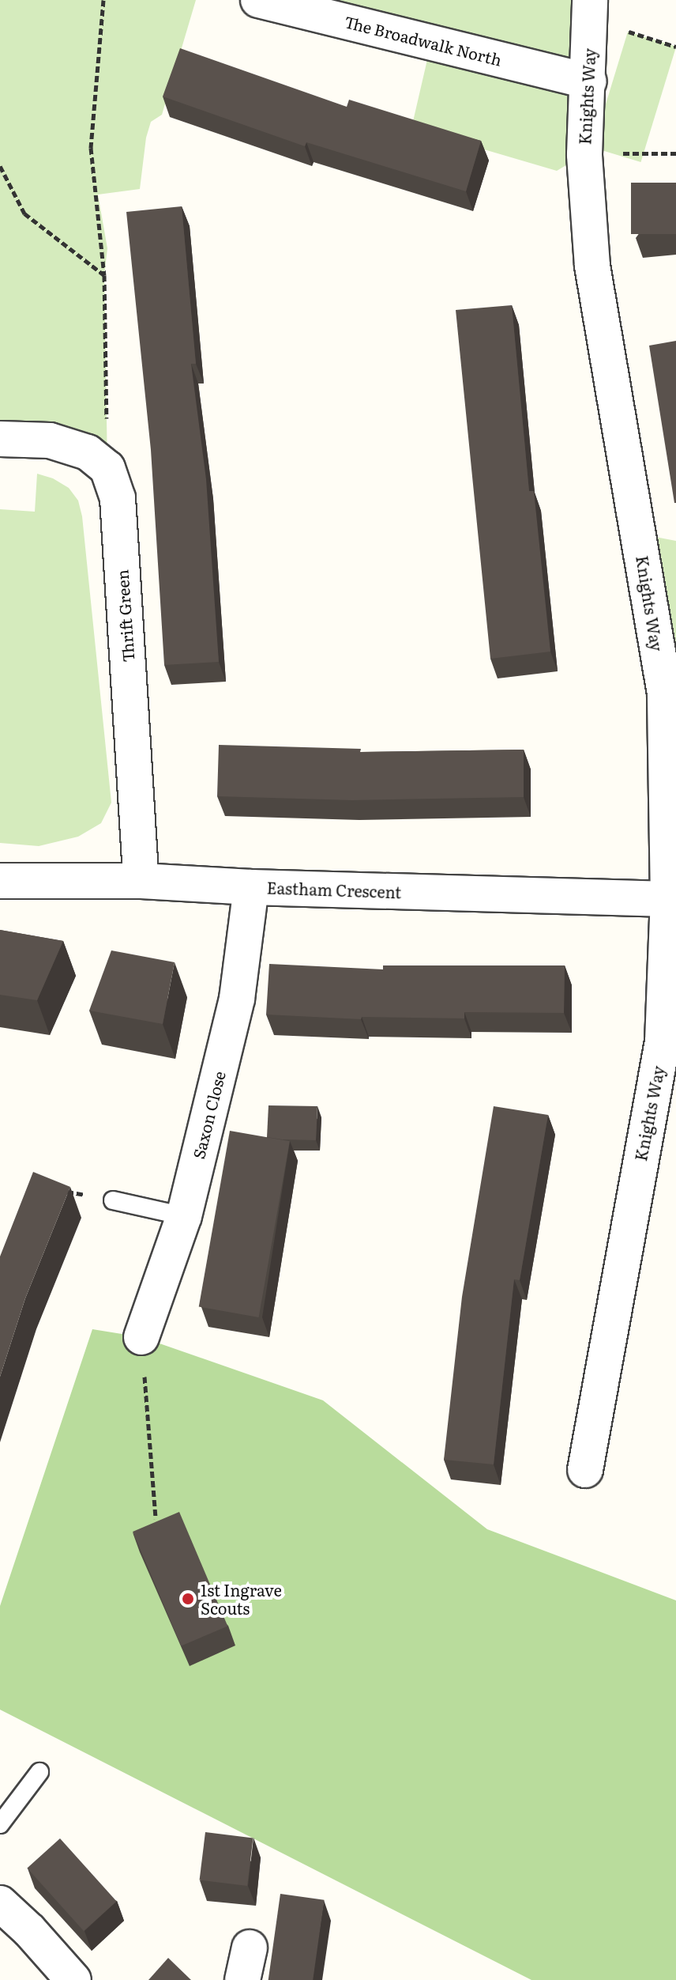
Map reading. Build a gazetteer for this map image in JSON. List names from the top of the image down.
{
  "streets": {
    "street": [
      "The Broadwalk North",
      "Knights Way",
      "Thrift Green",
      "Eastham Crescent",
      "Saxon Close"
    ]
  },
  "crossings": [
    ["The Broadwalk North", "Knights Way"],
    ["Knights Way", "Eastham Crescent"],
    ["Thrift Green", "Eastham Crescent"],
    ["Eastham Crescent", "Saxon Close"]
  ],
  "places": ["1st Ingrave Scouts"]
}
